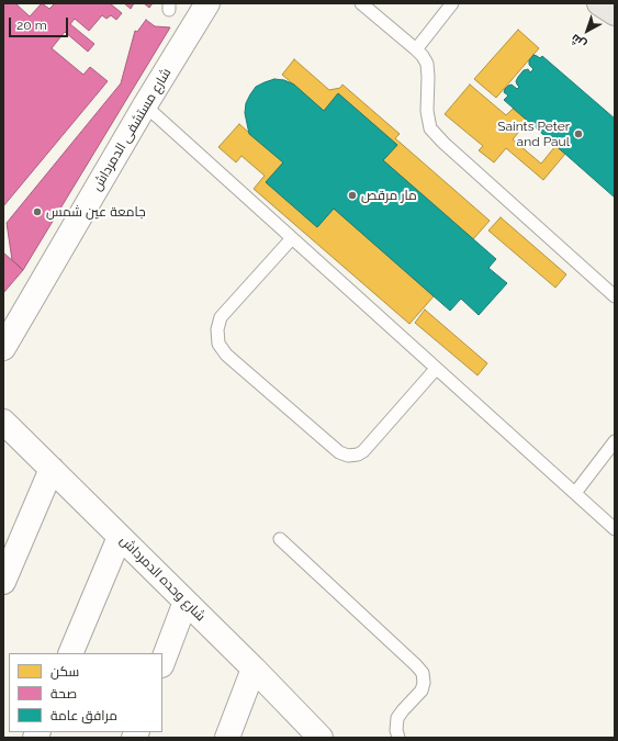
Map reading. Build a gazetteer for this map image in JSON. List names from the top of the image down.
{
  "streets": {
    "street": ["شارع مستشفى الدمرداش", "شارع وحده الدمرداش"]
  },
  "places": ["Saints Peter and Paul", "مار مرقص", "جامعة عين شمس"],
  "legend": ["سكن", "صحة", "مرافق عامة"],
  "scale_bar": "20 m",
  "north": "bottom left"
}
